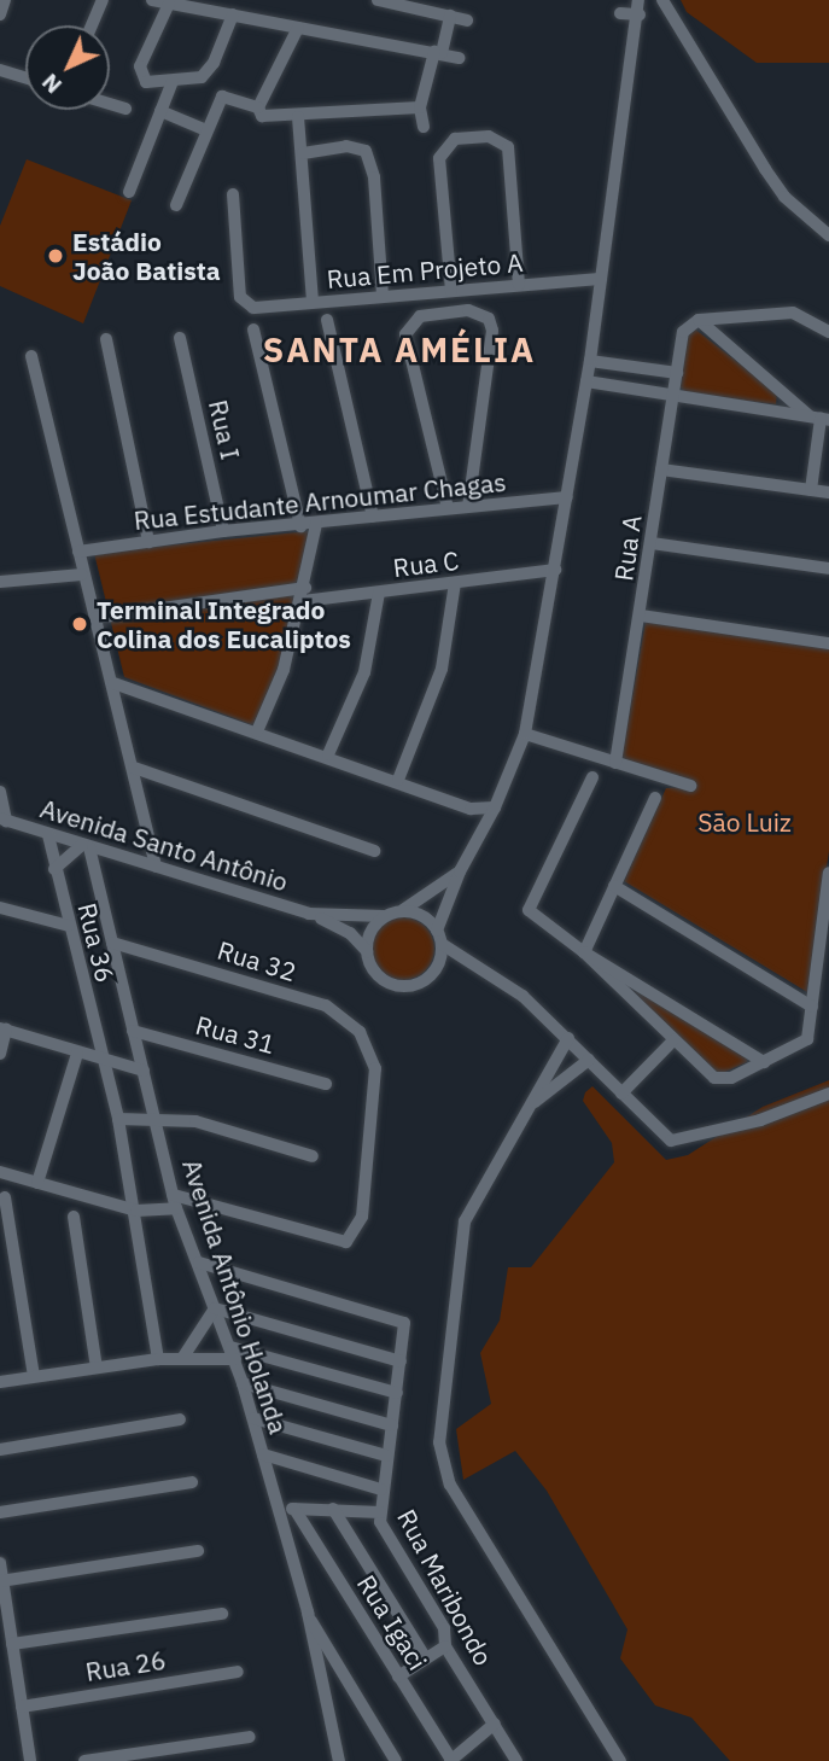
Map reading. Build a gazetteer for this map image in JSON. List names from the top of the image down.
{
  "streets": {
    "street": [
      "Rua Em Projeto A",
      "Rua I",
      "Rua Estudante Arnoumar Chagas",
      "Rua A",
      "Rua C",
      "Avenida Santo Antônio",
      "Rua 36",
      "Rua 32",
      "Rua 31",
      "Avenida Antônio Holanda",
      "Rua Maribondo",
      "Rua Igaci",
      "Rua 26"
    ]
  },
  "crossings": [
    ["Rua I", "Rua Estudante Arnoumar Chagas"],
    ["Avenida Santo Antônio", "Rua 36"],
    ["Avenida Santo Antônio", "Avenida Antônio Holanda"],
    ["Rua 32", "Avenida Antônio Holanda"],
    ["Rua 31", "Avenida Antônio Holanda"],
    ["Avenida Antônio Holanda", "Rua Maribondo"]
  ],
  "districts": ["SANTA AMÉLIA"],
  "parks": ["São Luiz"],
  "places": ["Estádio João Batista", "Terminal Integrado Colina dos Eucaliptos"],
  "north": "bottom left"
}
